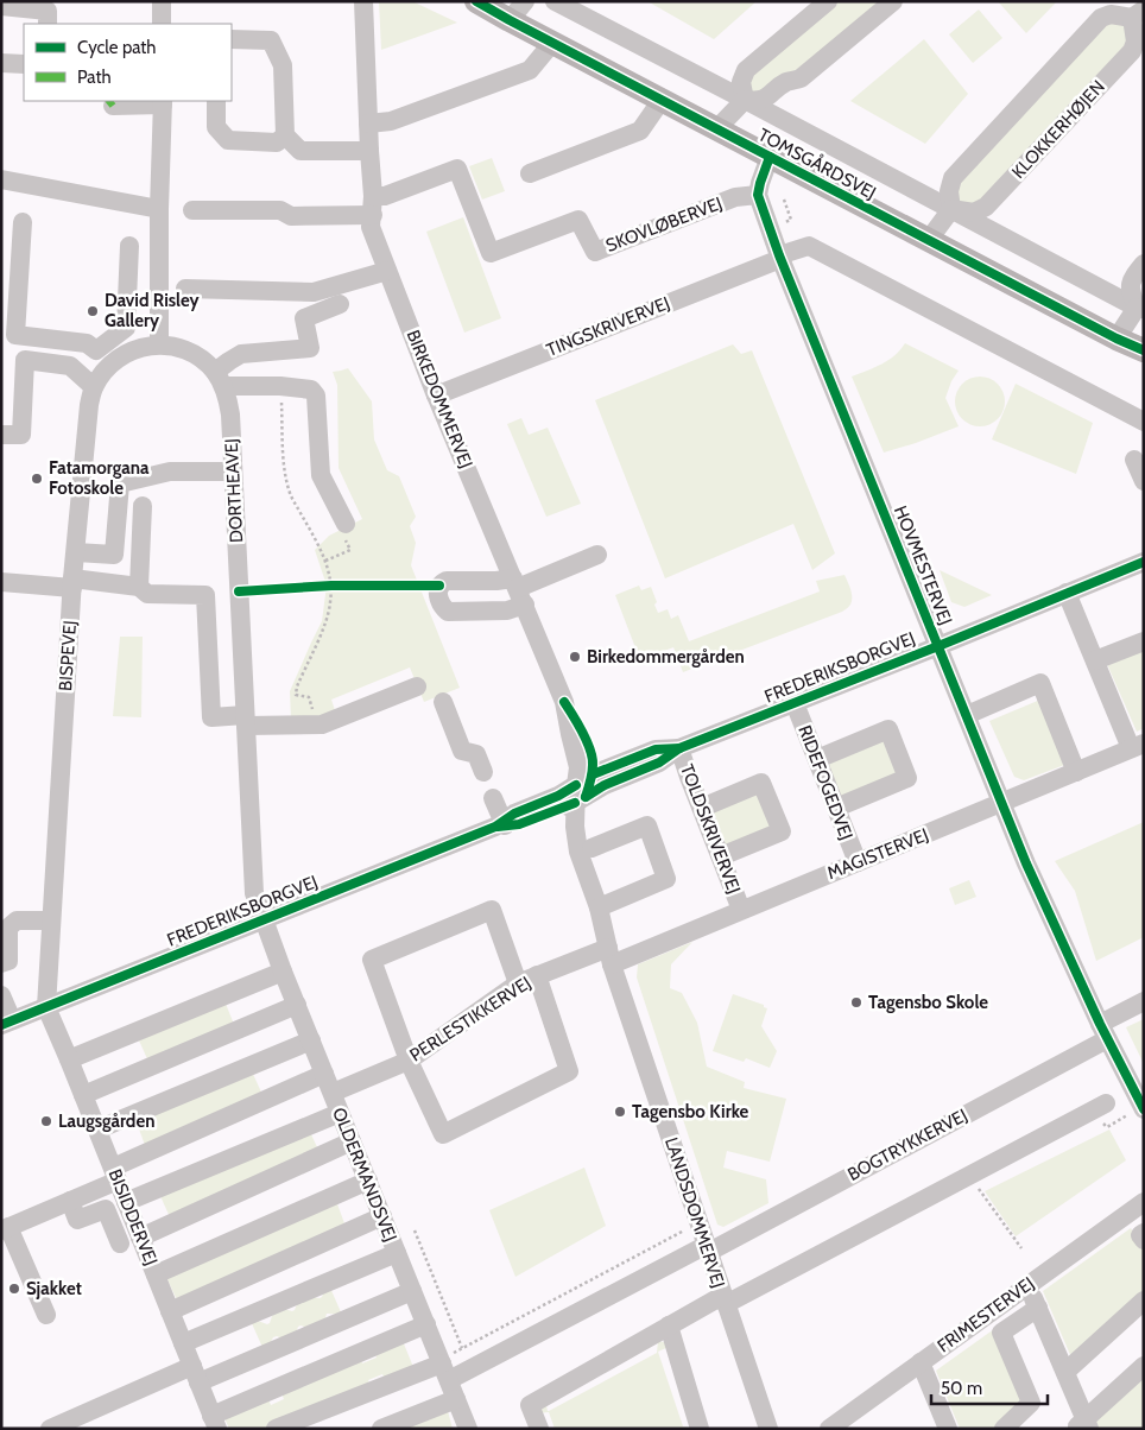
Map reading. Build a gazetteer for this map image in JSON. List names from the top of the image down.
{
  "streets": {
    "main road": ["TOMSGÅRDSVEJ"],
    "street": [
      "KLOKKERHØJEN",
      "SKOVLØBERVEJ",
      "TINGSKRIVERVEJ",
      "BIRKEDOMMERVEJ",
      "DORTHEAVEJ",
      "HOVMESTERVEJ",
      "BISPEVEJ",
      "FREDERIKSBORGVEJ",
      "RIDEFOGEDVEJ",
      "TOLDSKRIVERVEJ",
      "MAGISTERVEJ",
      "PERLESTIKKERVEJ",
      "BOGTRYKKERVEJ",
      "OLDERMANDSVEJ",
      "LANDSDOMMERVEJ",
      "BISIDDERVEJ",
      "FRIMESTERVEJ"
    ]
  },
  "crossings": [
    ["KLOKKERHØJEN", "TOMSGÅRDSVEJ"],
    ["SKOVLØBERVEJ", "BIRKEDOMMERVEJ"],
    ["SKOVLØBERVEJ", "HOVMESTERVEJ"],
    ["TINGSKRIVERVEJ", "BIRKEDOMMERVEJ"],
    ["TINGSKRIVERVEJ", "HOVMESTERVEJ"],
    ["BIRKEDOMMERVEJ", "FREDERIKSBORGVEJ"],
    ["BIRKEDOMMERVEJ", "LANDSDOMMERVEJ"],
    ["DORTHEAVEJ", "FREDERIKSBORGVEJ"],
    ["DORTHEAVEJ", "OLDERMANDSVEJ"],
    ["HOVMESTERVEJ", "FREDERIKSBORGVEJ"],
    ["HOVMESTERVEJ", "MAGISTERVEJ"],
    ["HOVMESTERVEJ", "BOGTRYKKERVEJ"],
    ["BISPEVEJ", "FREDERIKSBORGVEJ"],
    ["BISPEVEJ", "BISIDDERVEJ"],
    ["FREDERIKSBORGVEJ", "RIDEFOGEDVEJ"],
    ["FREDERIKSBORGVEJ", "TOLDSKRIVERVEJ"],
    ["FREDERIKSBORGVEJ", "OLDERMANDSVEJ"],
    ["FREDERIKSBORGVEJ", "LANDSDOMMERVEJ"],
    ["FREDERIKSBORGVEJ", "BISIDDERVEJ"],
    ["RIDEFOGEDVEJ", "MAGISTERVEJ"],
    ["TOLDSKRIVERVEJ", "MAGISTERVEJ"],
    ["MAGISTERVEJ", "PERLESTIKKERVEJ"],
    ["MAGISTERVEJ", "LANDSDOMMERVEJ"],
    ["PERLESTIKKERVEJ", "OLDERMANDSVEJ"],
    ["PERLESTIKKERVEJ", "LANDSDOMMERVEJ"],
    ["BOGTRYKKERVEJ", "OLDERMANDSVEJ"],
    ["BOGTRYKKERVEJ", "LANDSDOMMERVEJ"]
  ],
  "places": [
    "David Risley Gallery",
    "Fatamorgana Fotoskole",
    "Birkedommergården",
    "Tagensbo Skole",
    "Tagensbo Kirke",
    "Laugsgården",
    "Sjakket"
  ],
  "legend": ["Cycle path", "Path"],
  "scale_bar": "50 m"
}
